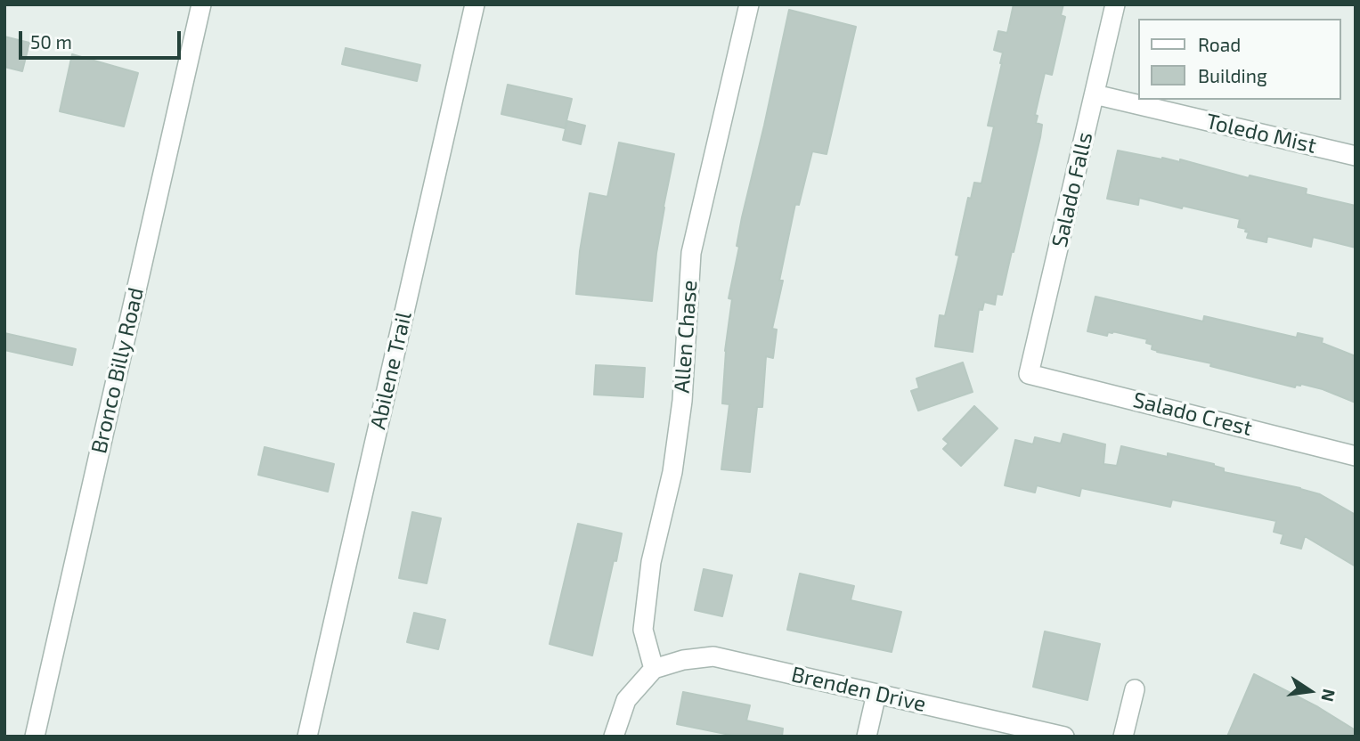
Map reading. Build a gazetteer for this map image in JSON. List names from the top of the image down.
{
  "streets": {
    "street": [
      "Toledo Mist",
      "Salado Falls",
      "Allen Chase",
      "Bronco Billy Road",
      "Abilene Trail",
      "Salado Crest",
      "Brenden Drive"
    ]
  },
  "crossings": [
    ["Toledo Mist", "Salado Falls"],
    ["Salado Falls", "Salado Crest"],
    ["Allen Chase", "Brenden Drive"]
  ],
  "legend": ["Road", "Building"],
  "scale_bar": "50 m",
  "north": "right"
}
